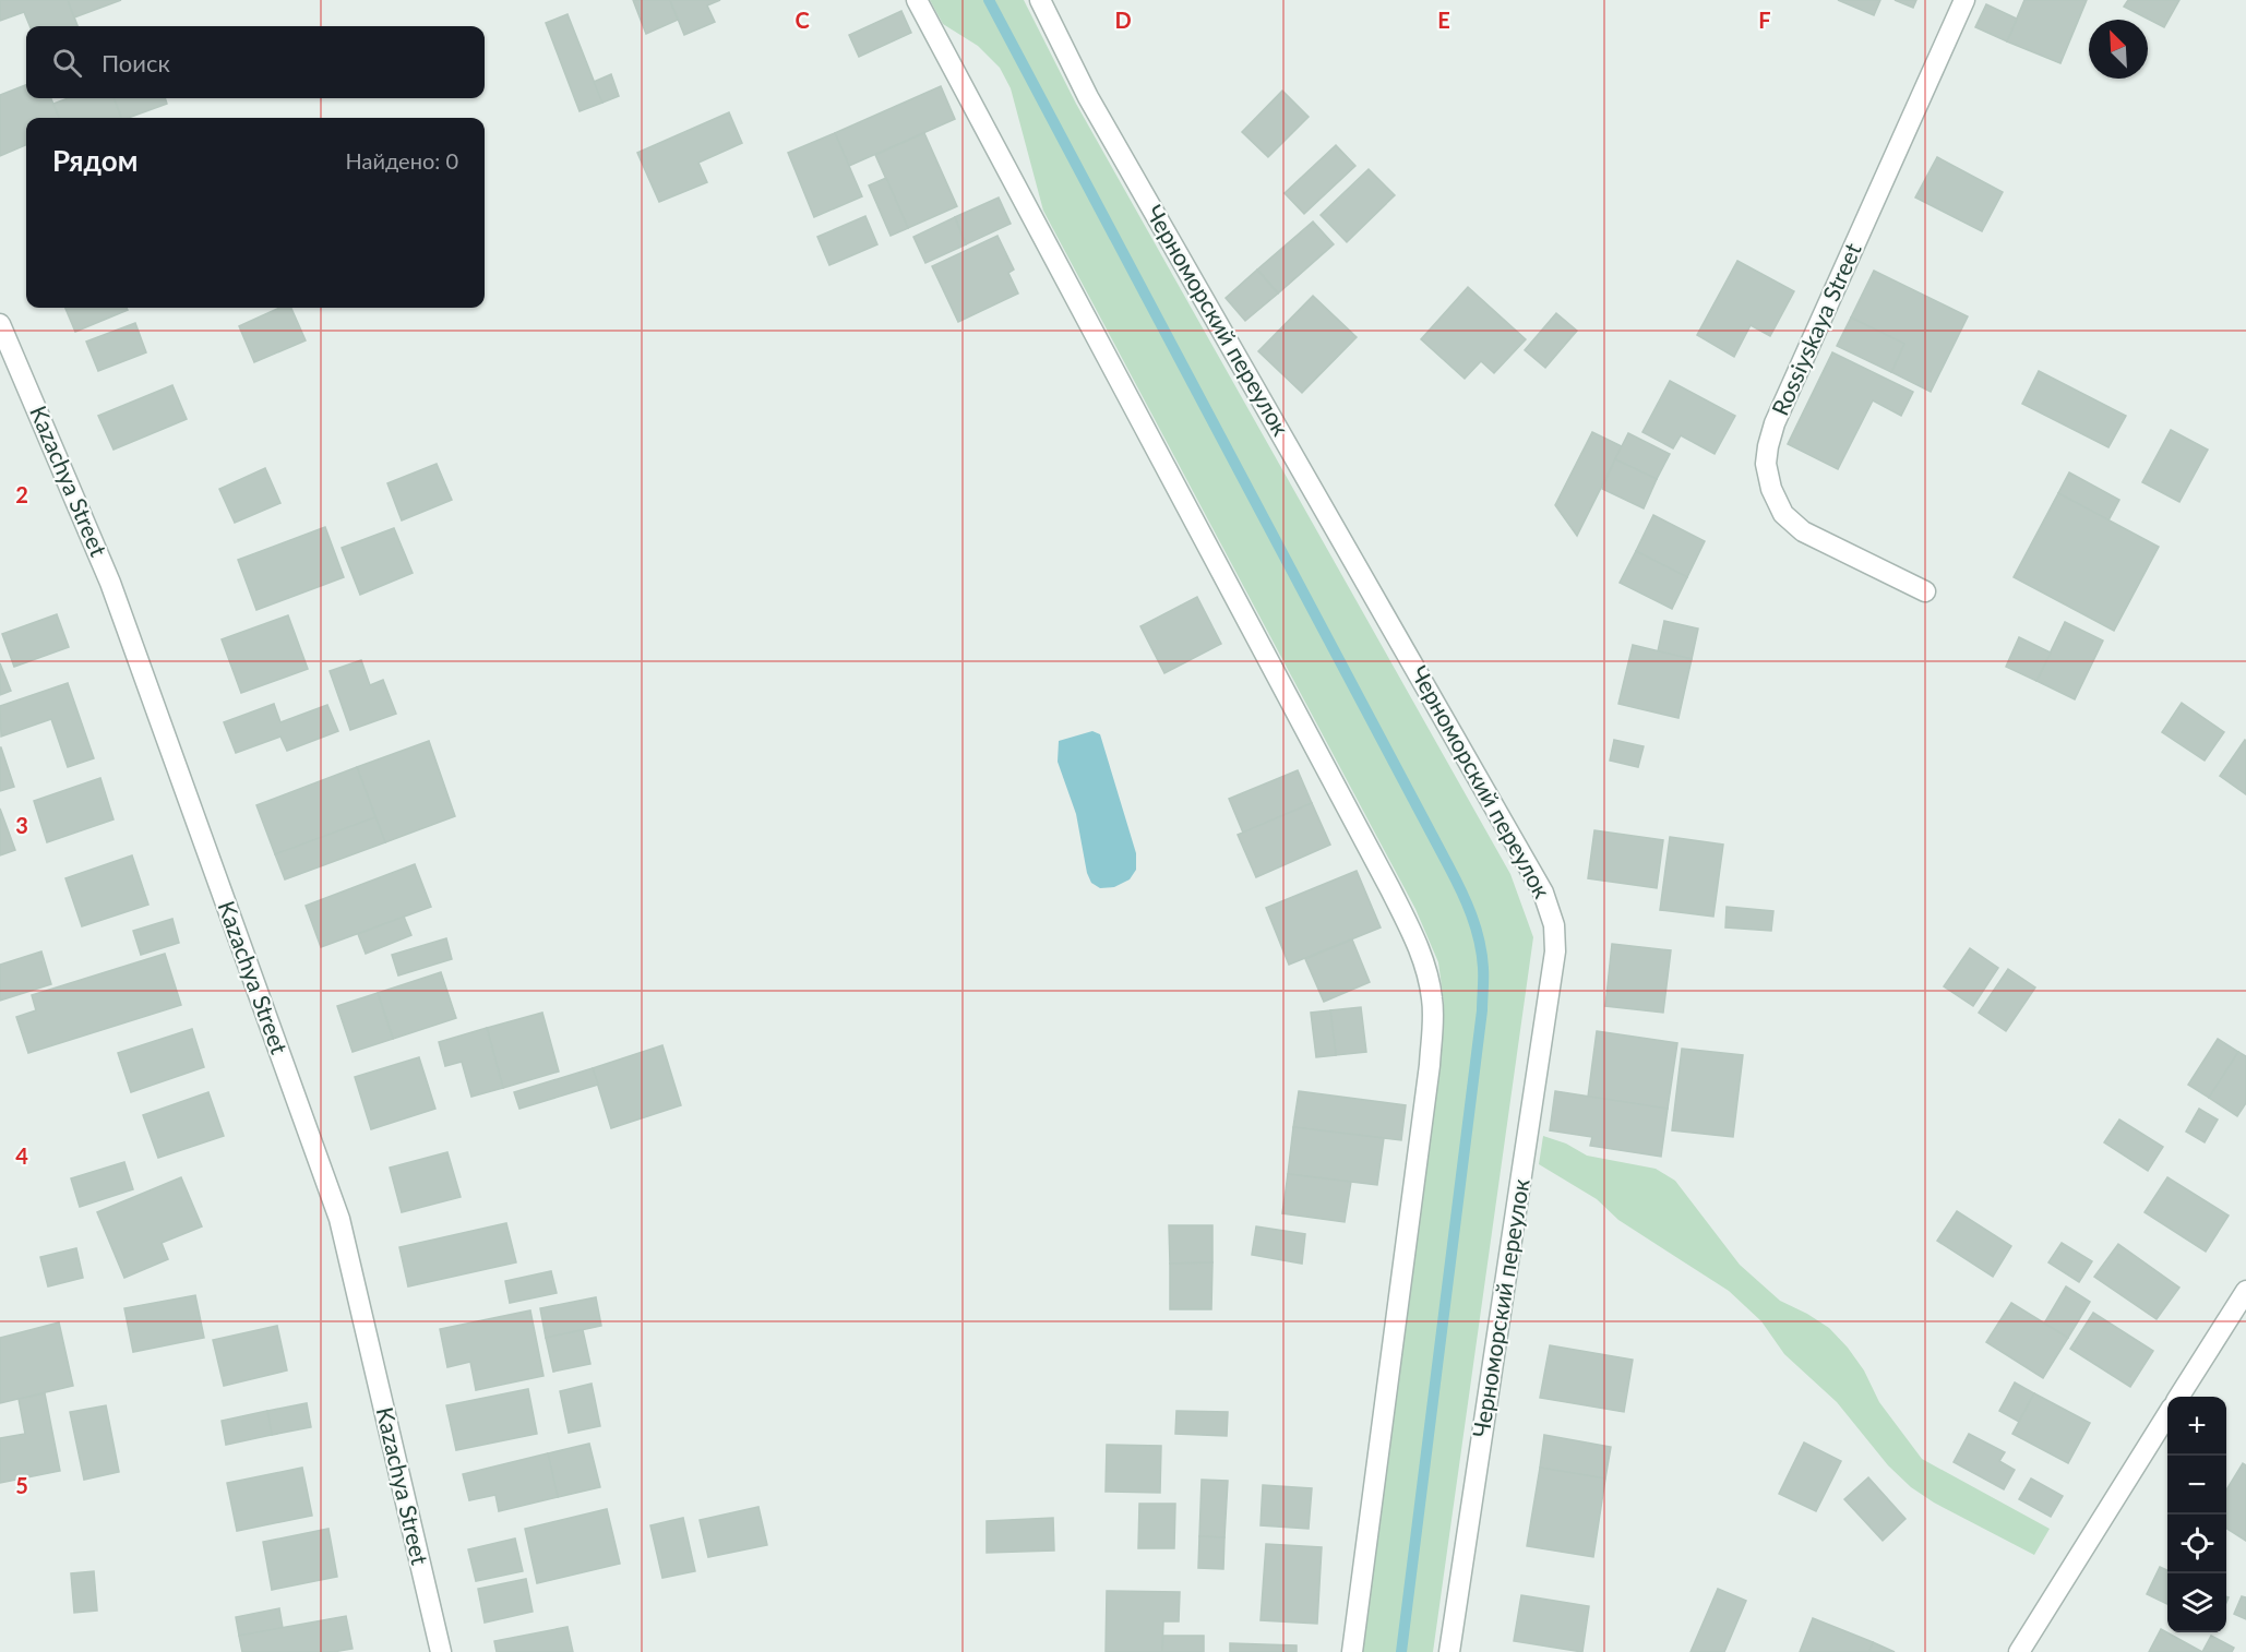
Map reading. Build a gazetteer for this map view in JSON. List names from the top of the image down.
{
  "streets": {
    "street": ["Черноморский переулок", "Rossiyskaya Street", "Kazachya Street"]
  },
  "north": "top left",
  "page": {
    "search": "Поиск",
    "heading": ["Рядом", "Найдено: 0"],
    "map_buttons": ["+", "−"]
  },
  "grid": {
    "columns": [
      "C",
      "D",
      "E",
      "F"
    ],
    "rows": [
      "2",
      "3",
      "4",
      "5"
    ]
  }
}
